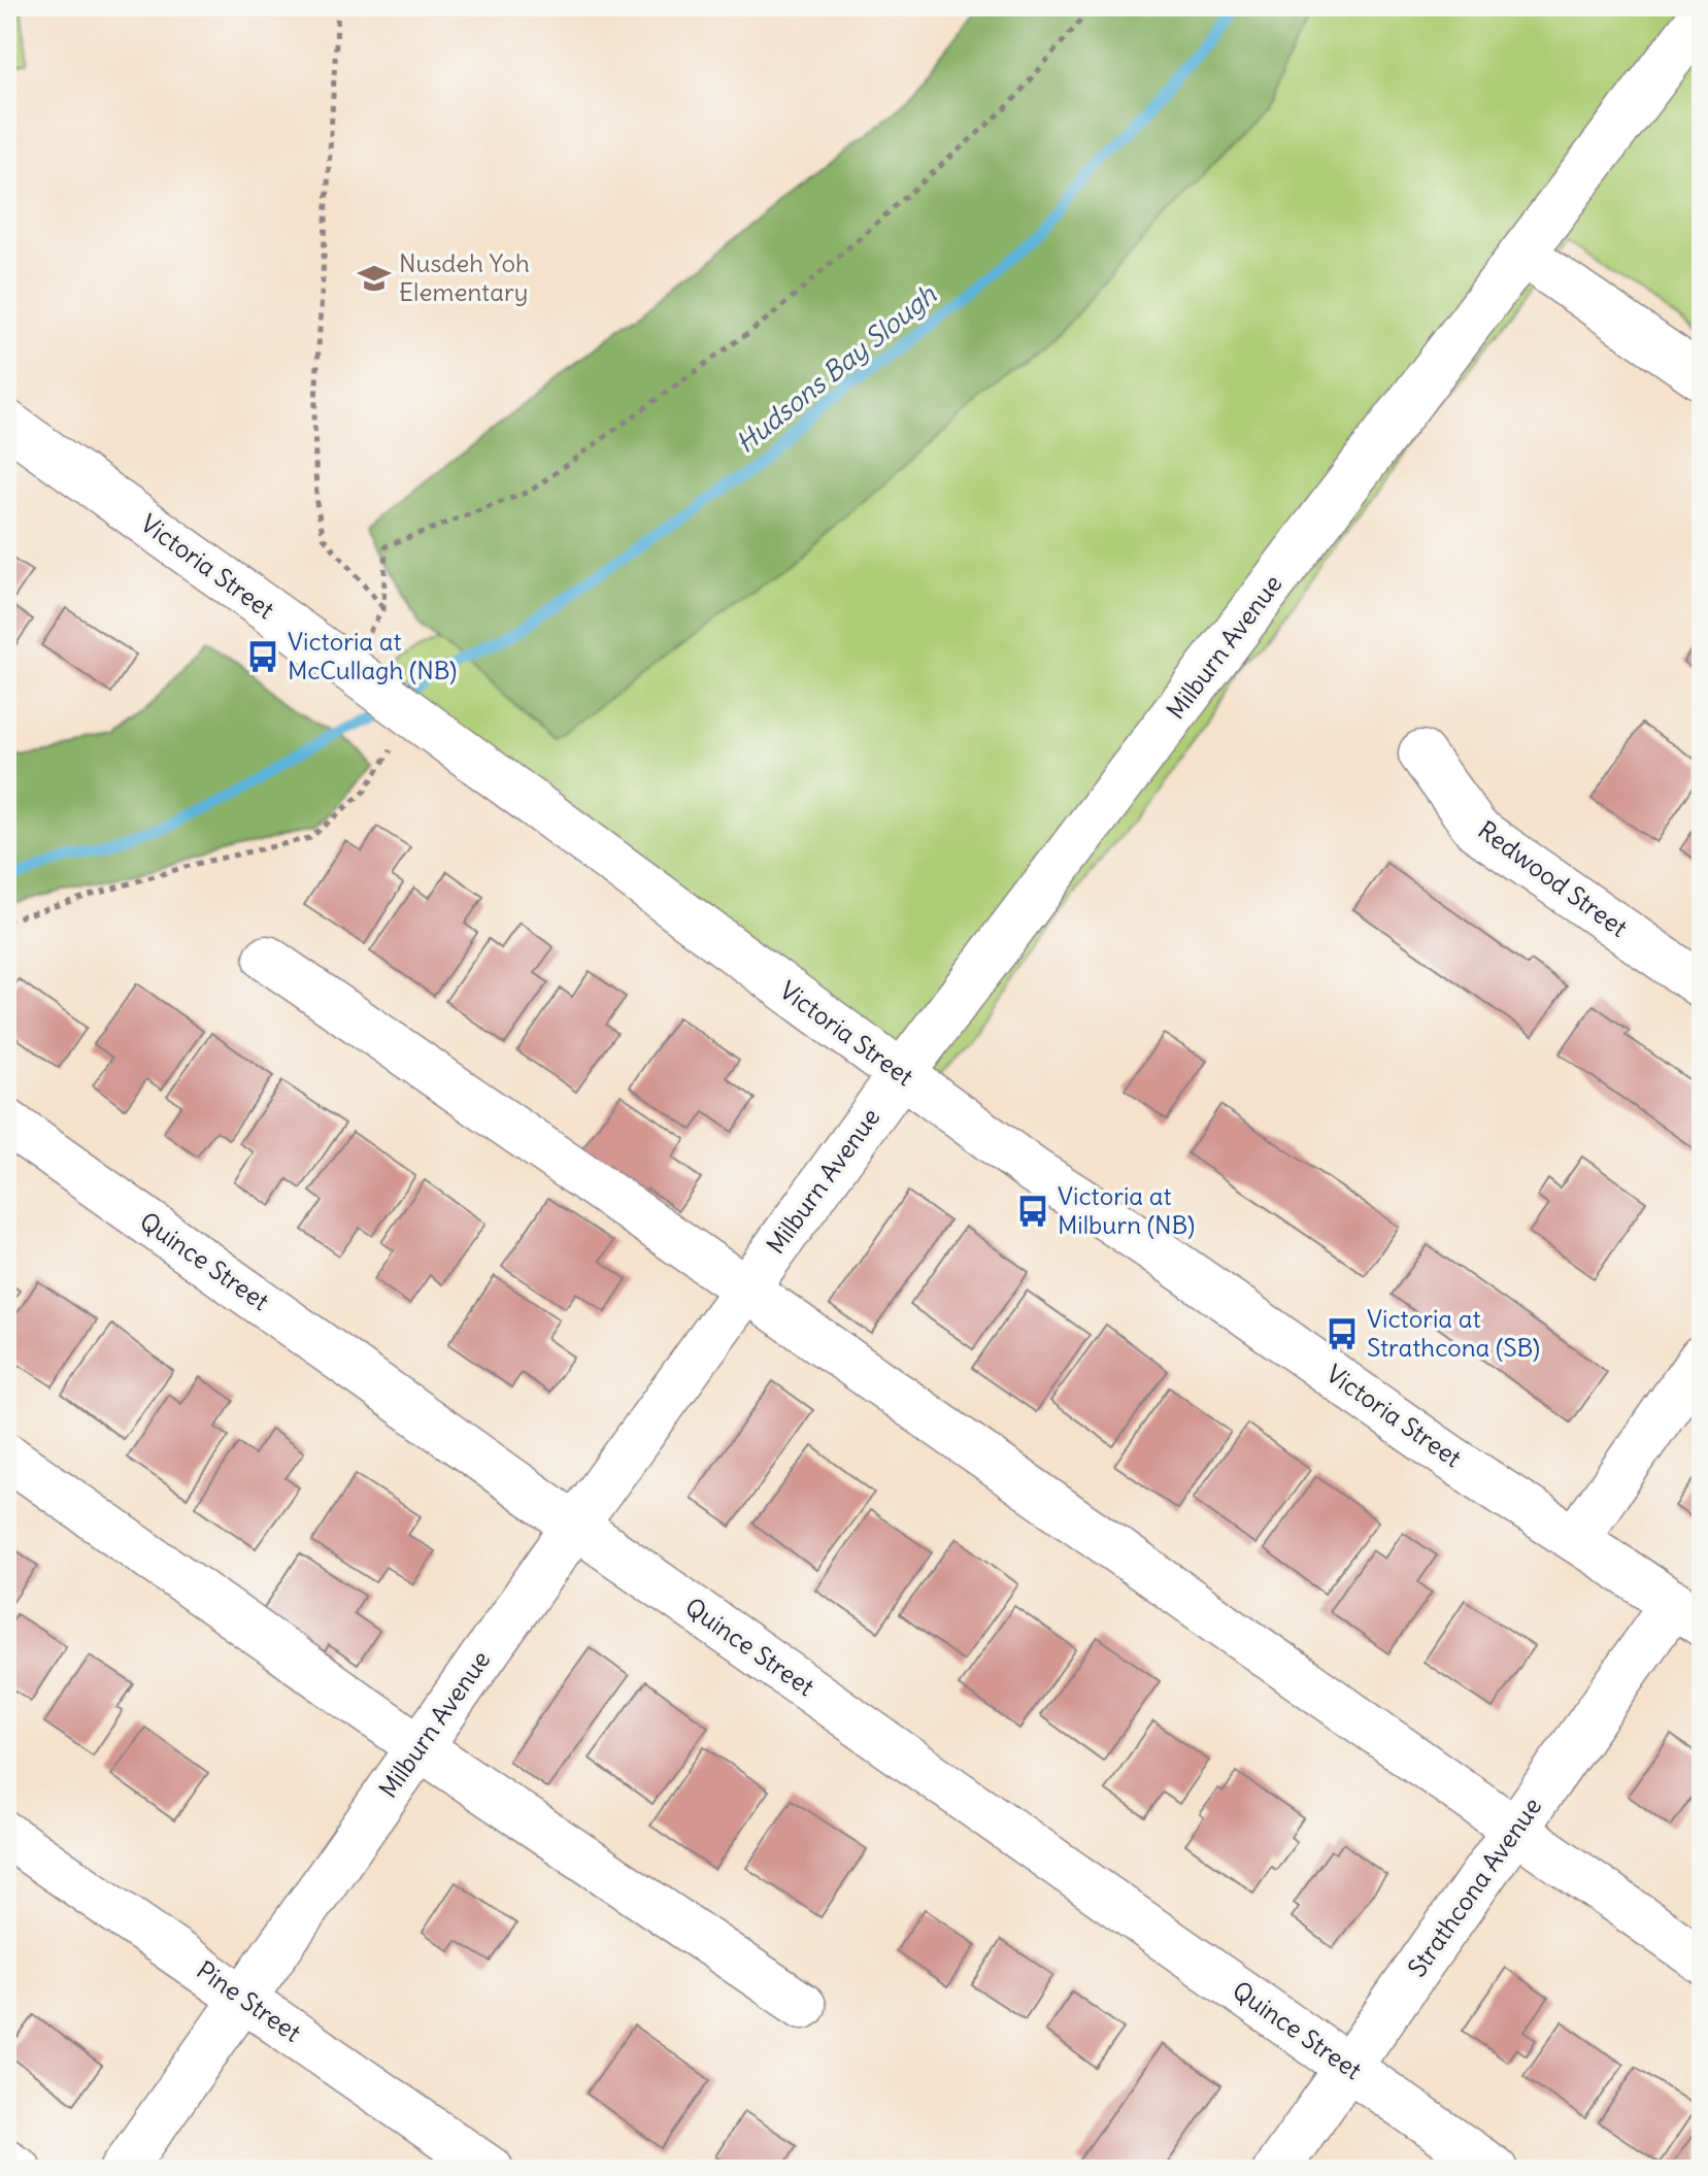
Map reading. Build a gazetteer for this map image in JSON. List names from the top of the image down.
{
  "streets": {
    "street": [
      "Victoria Street",
      "Milburn Avenue",
      "Redwood Street",
      "Quince Street",
      "Strathcona Avenue",
      "Pine Street"
    ]
  },
  "crossings": [
    ["Victoria Street", "Milburn Avenue"],
    ["Victoria Street", "Strathcona Avenue"],
    ["Milburn Avenue", "Quince Street"],
    ["Milburn Avenue", "Pine Street"],
    ["Quince Street", "Strathcona Avenue"]
  ],
  "water": ["Hudsons Bay Slough"],
  "places": {
    "school or university": ["Nusdeh Yoh Elementary"],
    "bus stop": ["Victoria at McCullagh (NB)", "Victoria at Milburn (NB)", "Victoria at Strathcona (SB)"]
  }
}
